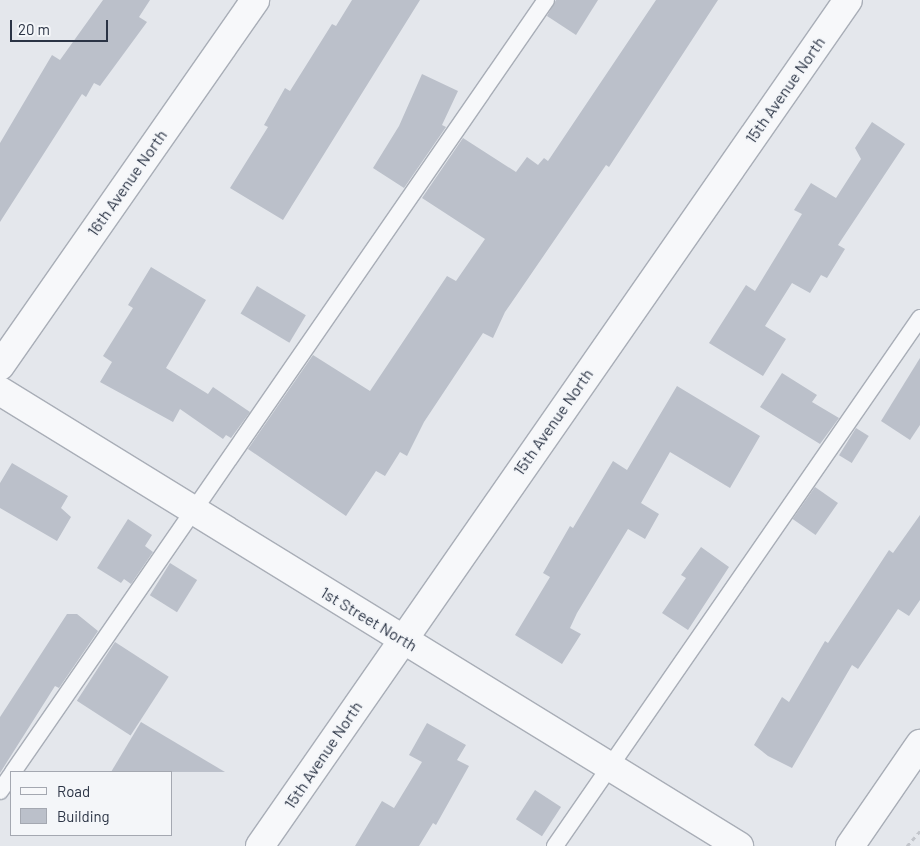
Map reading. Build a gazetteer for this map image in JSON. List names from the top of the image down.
{
  "streets": {
    "street": ["15th Avenue North", "16th Avenue North", "1st Street North"]
  },
  "crossings": [
    ["15th Avenue North", "1st Street North"]
  ],
  "legend": ["Road", "Building"],
  "scale_bar": "20 m"
}
